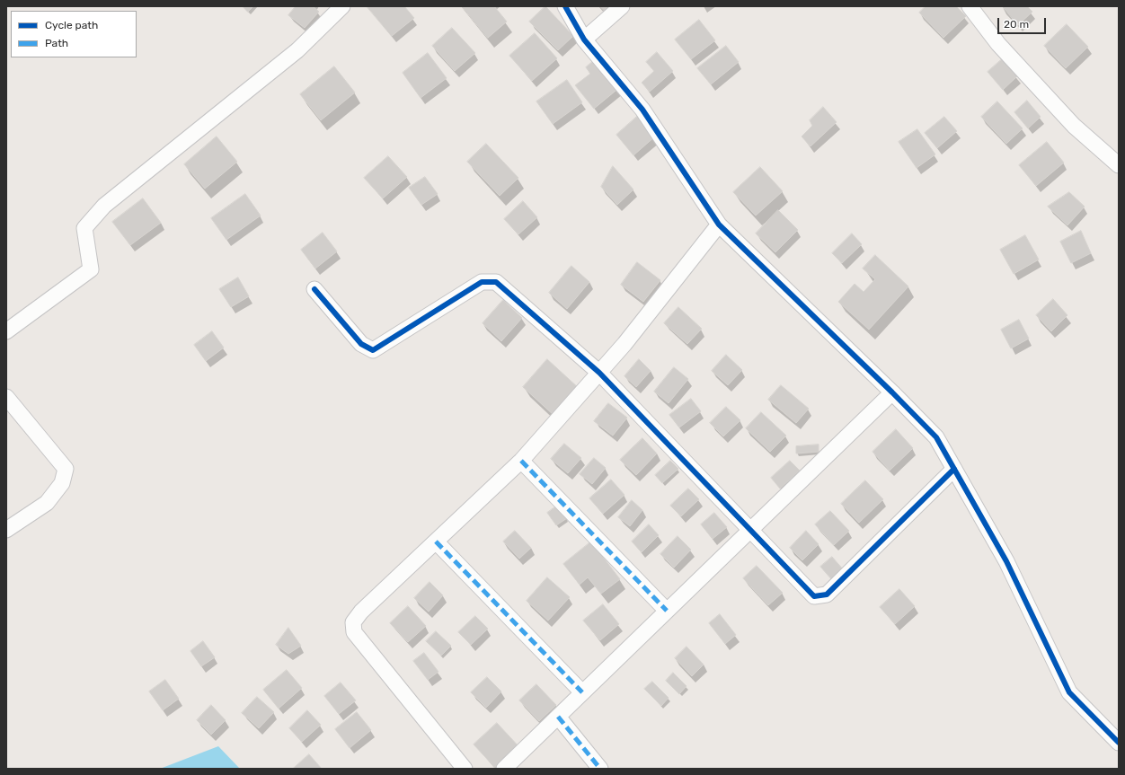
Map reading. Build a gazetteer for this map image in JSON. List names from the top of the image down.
{
  "legend": ["Cycle path", "Path"],
  "scale_bar": "20 m"
}
